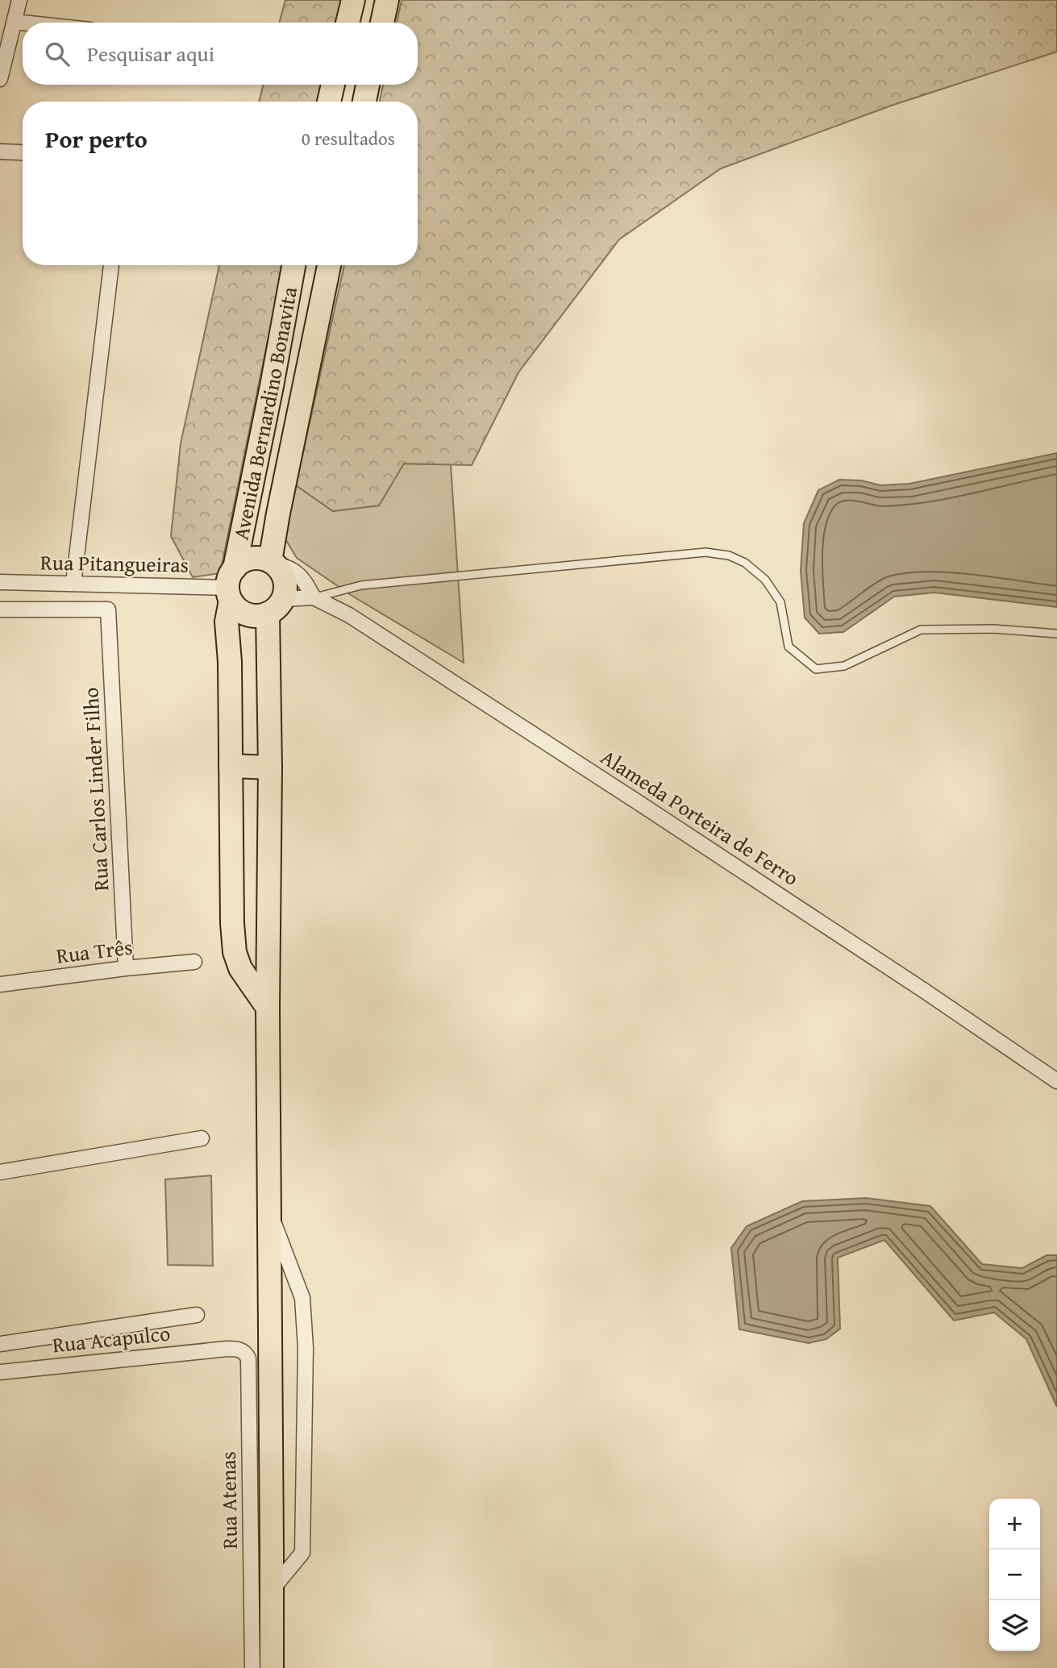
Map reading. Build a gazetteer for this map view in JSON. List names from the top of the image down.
{
  "streets": {
    "main road": ["Avenida Bernardino Bonavita"],
    "street": [
      "Rua Pitangueiras",
      "Rua Carlos Linder Filho",
      "Alameda Porteira de Ferro",
      "Rua Três",
      "Rua Acapulco",
      "Rua Atenas"
    ]
  },
  "crossings": [
    ["Avenida Bernardino Bonavita", "Rua Pitangueiras"],
    ["Avenida Bernardino Bonavita", "Alameda Porteira de Ferro"],
    ["Rua Pitangueiras", "Alameda Porteira de Ferro"],
    ["Rua Carlos Linder Filho", "Rua Três"],
    ["Rua Acapulco", "Rua Atenas"]
  ],
  "page": {
    "search": "Pesquisar aqui",
    "heading": ["Por perto", "0 resultados"],
    "map_buttons": ["+", "−"]
  }
}
